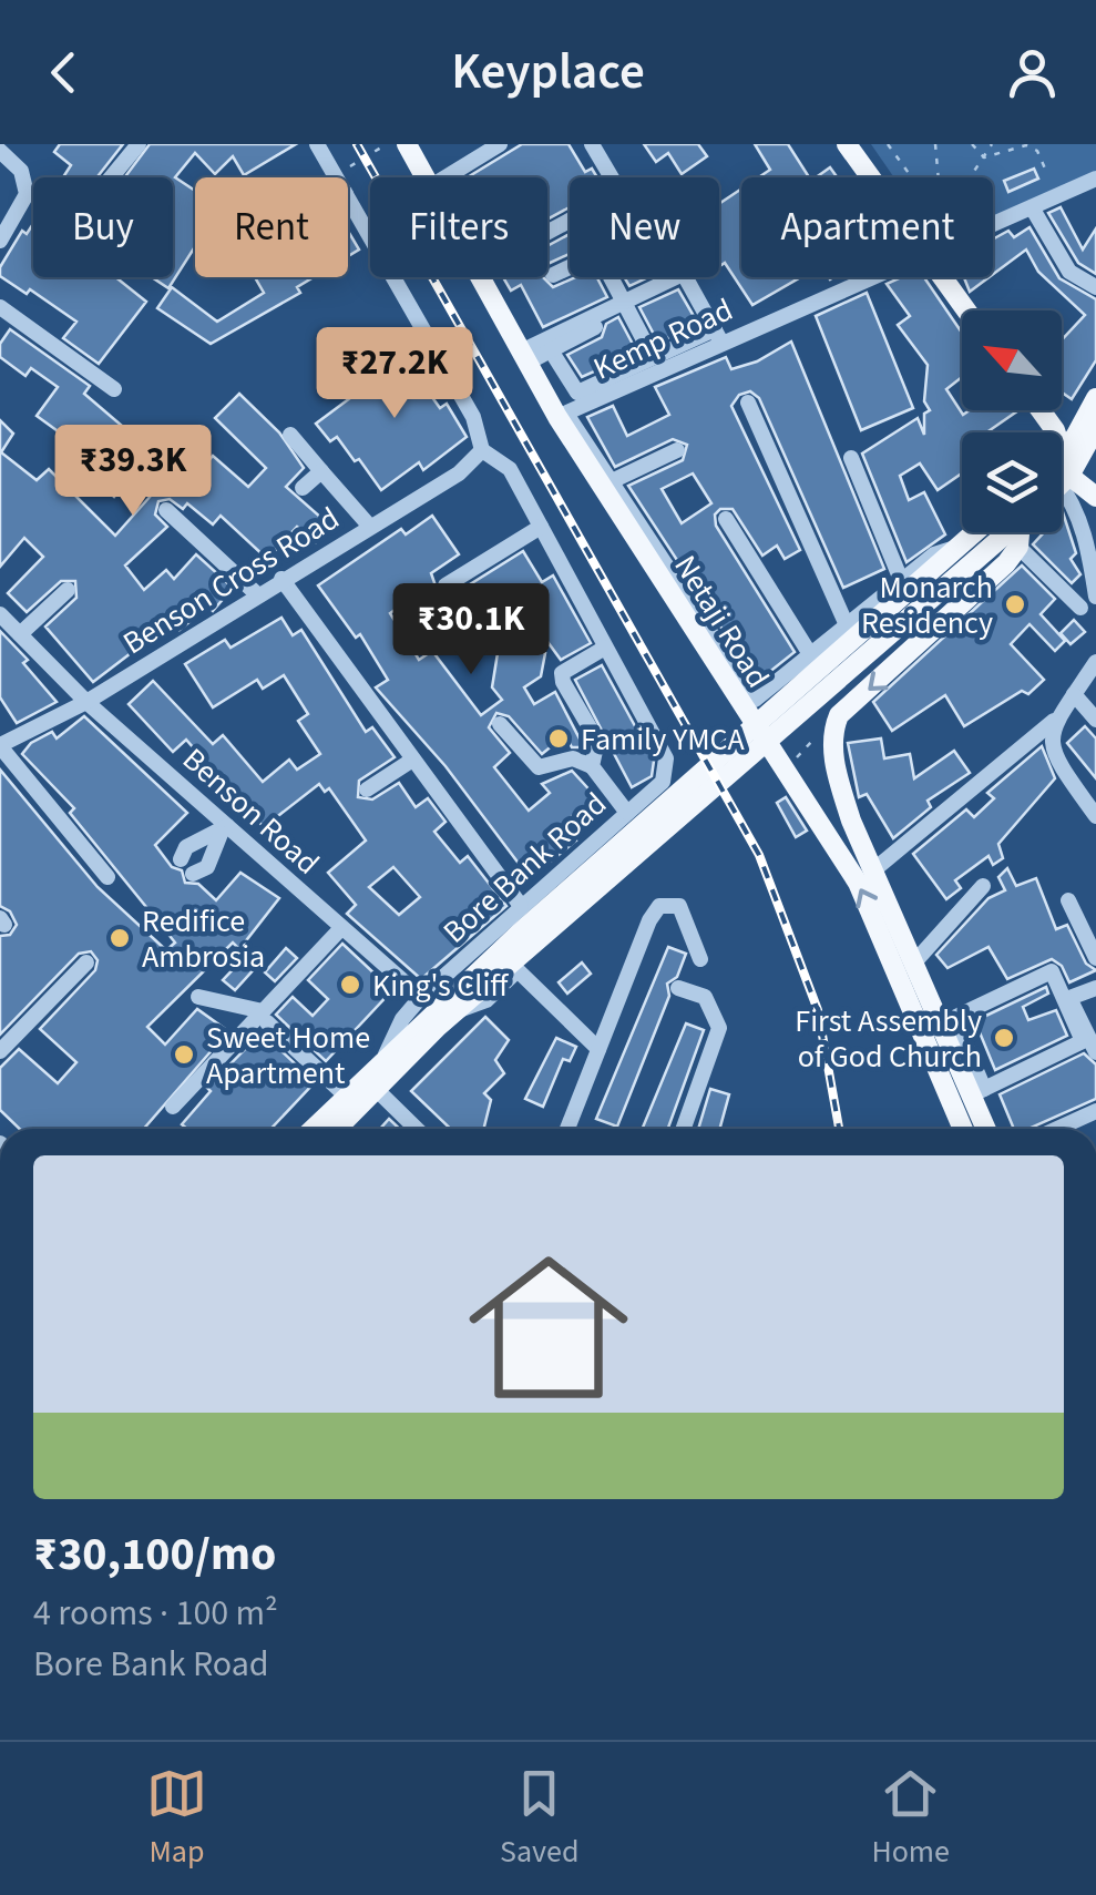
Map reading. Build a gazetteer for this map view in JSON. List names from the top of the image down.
{
  "streets": {
    "main road": ["Netaji Road"],
    "street": [
      "Kemp Road",
      "Benson Cross Road",
      "Benson Road",
      "Bore Bank Road"
    ]
  },
  "crossings": [
    ["Kemp Road", "Netaji Road"],
    ["Benson Cross Road", "Benson Road"],
    ["Benson Cross Road", "Bore Bank Road"],
    ["Benson Road", "Bore Bank Road"]
  ],
  "places": [
    "Monarch Residency",
    "Family YMCA",
    "Redifice Ambrosia",
    "King's Cliff",
    "First Assembly of God Church",
    "Sweet Home Apartment"
  ],
  "north": "top left",
  "page": {
    "header": "Keyplace",
    "chip": [
      "Buy",
      "Rent",
      "Filters",
      "New",
      "Apartment"
    ],
    "price": ["₹27.2K", "₹39.3K", "₹30.1K"],
    "list": [
      {
        "name": "₹30,100/mo",
        "note": "4 rooms · 100 m² · Bore Bank Road"
      }
    ],
    "tabs": ["Map", "Saved", "Home"]
  }
}
